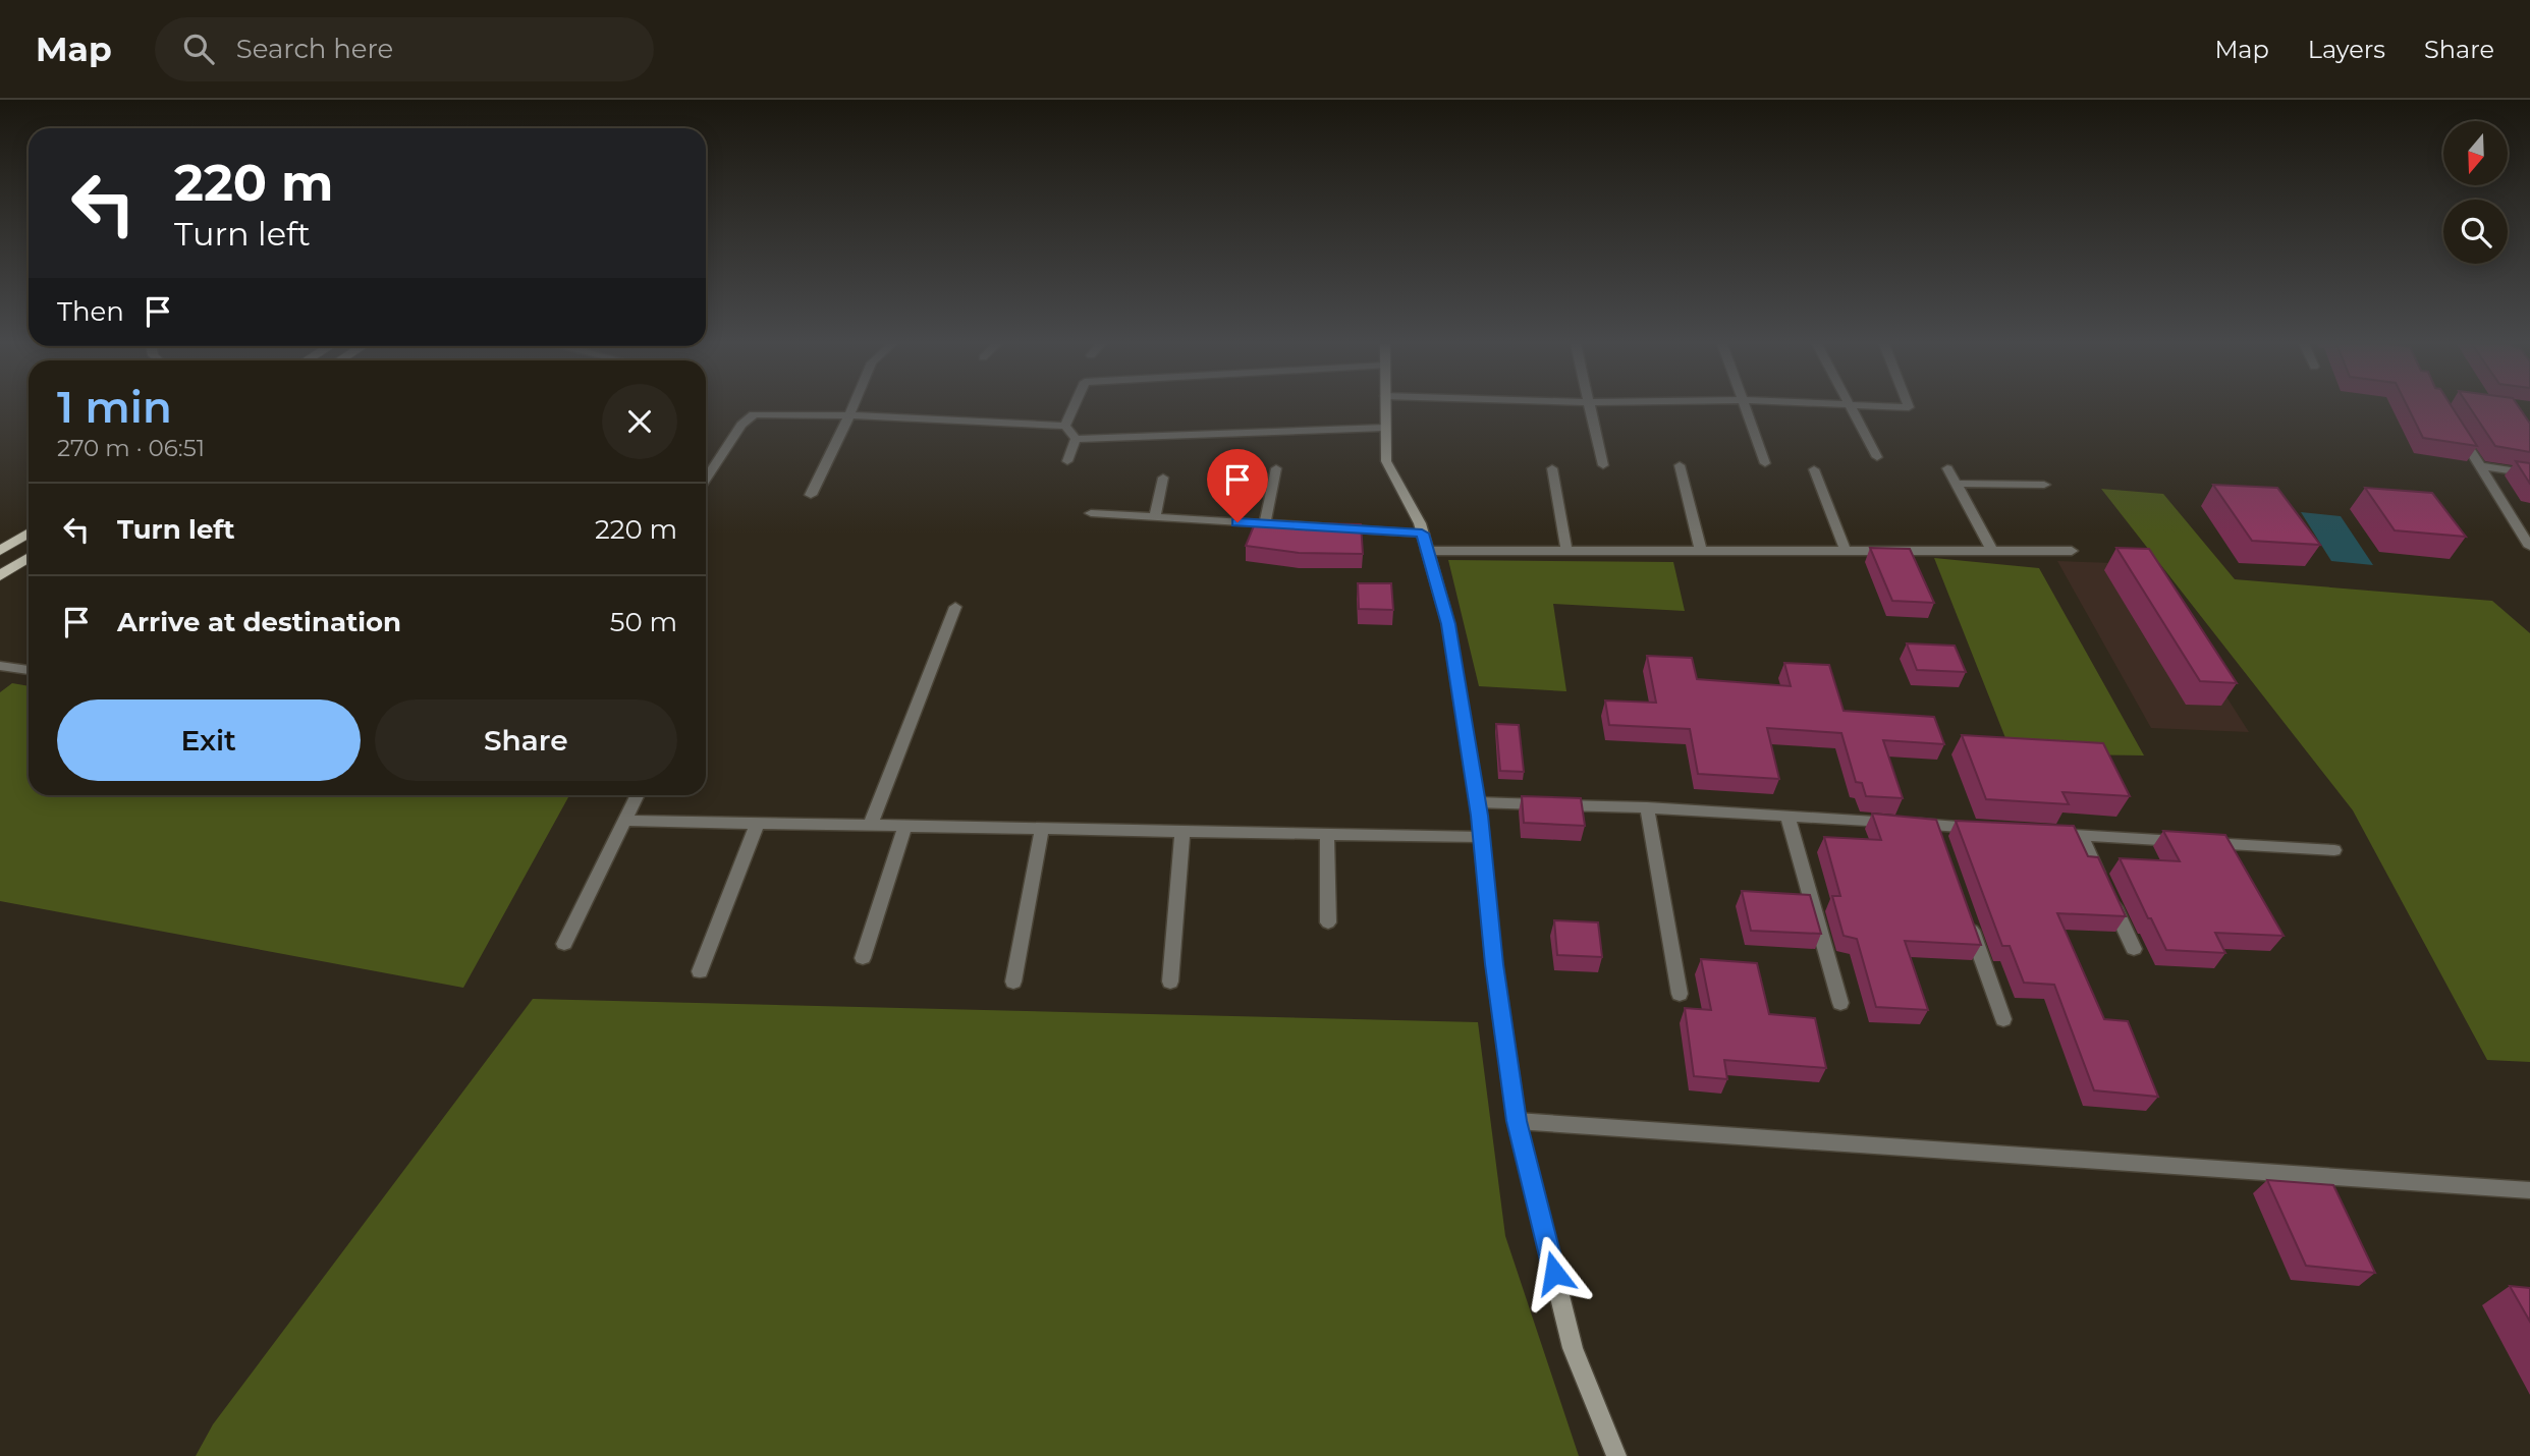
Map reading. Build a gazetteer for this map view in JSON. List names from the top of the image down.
{
  "north": "bottom",
  "page": {
    "header": "Map",
    "search": "Search here",
    "nav": ["Map", "Layers", "Share"],
    "turn": ["220 m", "Turn left"],
    "then": "Then",
    "heading": ["1 min", "270 m · 06:51"],
    "list": [
      {
        "name": "Turn left",
        "value": "220 m"
      },
      {
        "name": "Arrive at destination",
        "value": "50 m"
      }
    ],
    "buttons": ["Exit", "Share"]
  }
}
